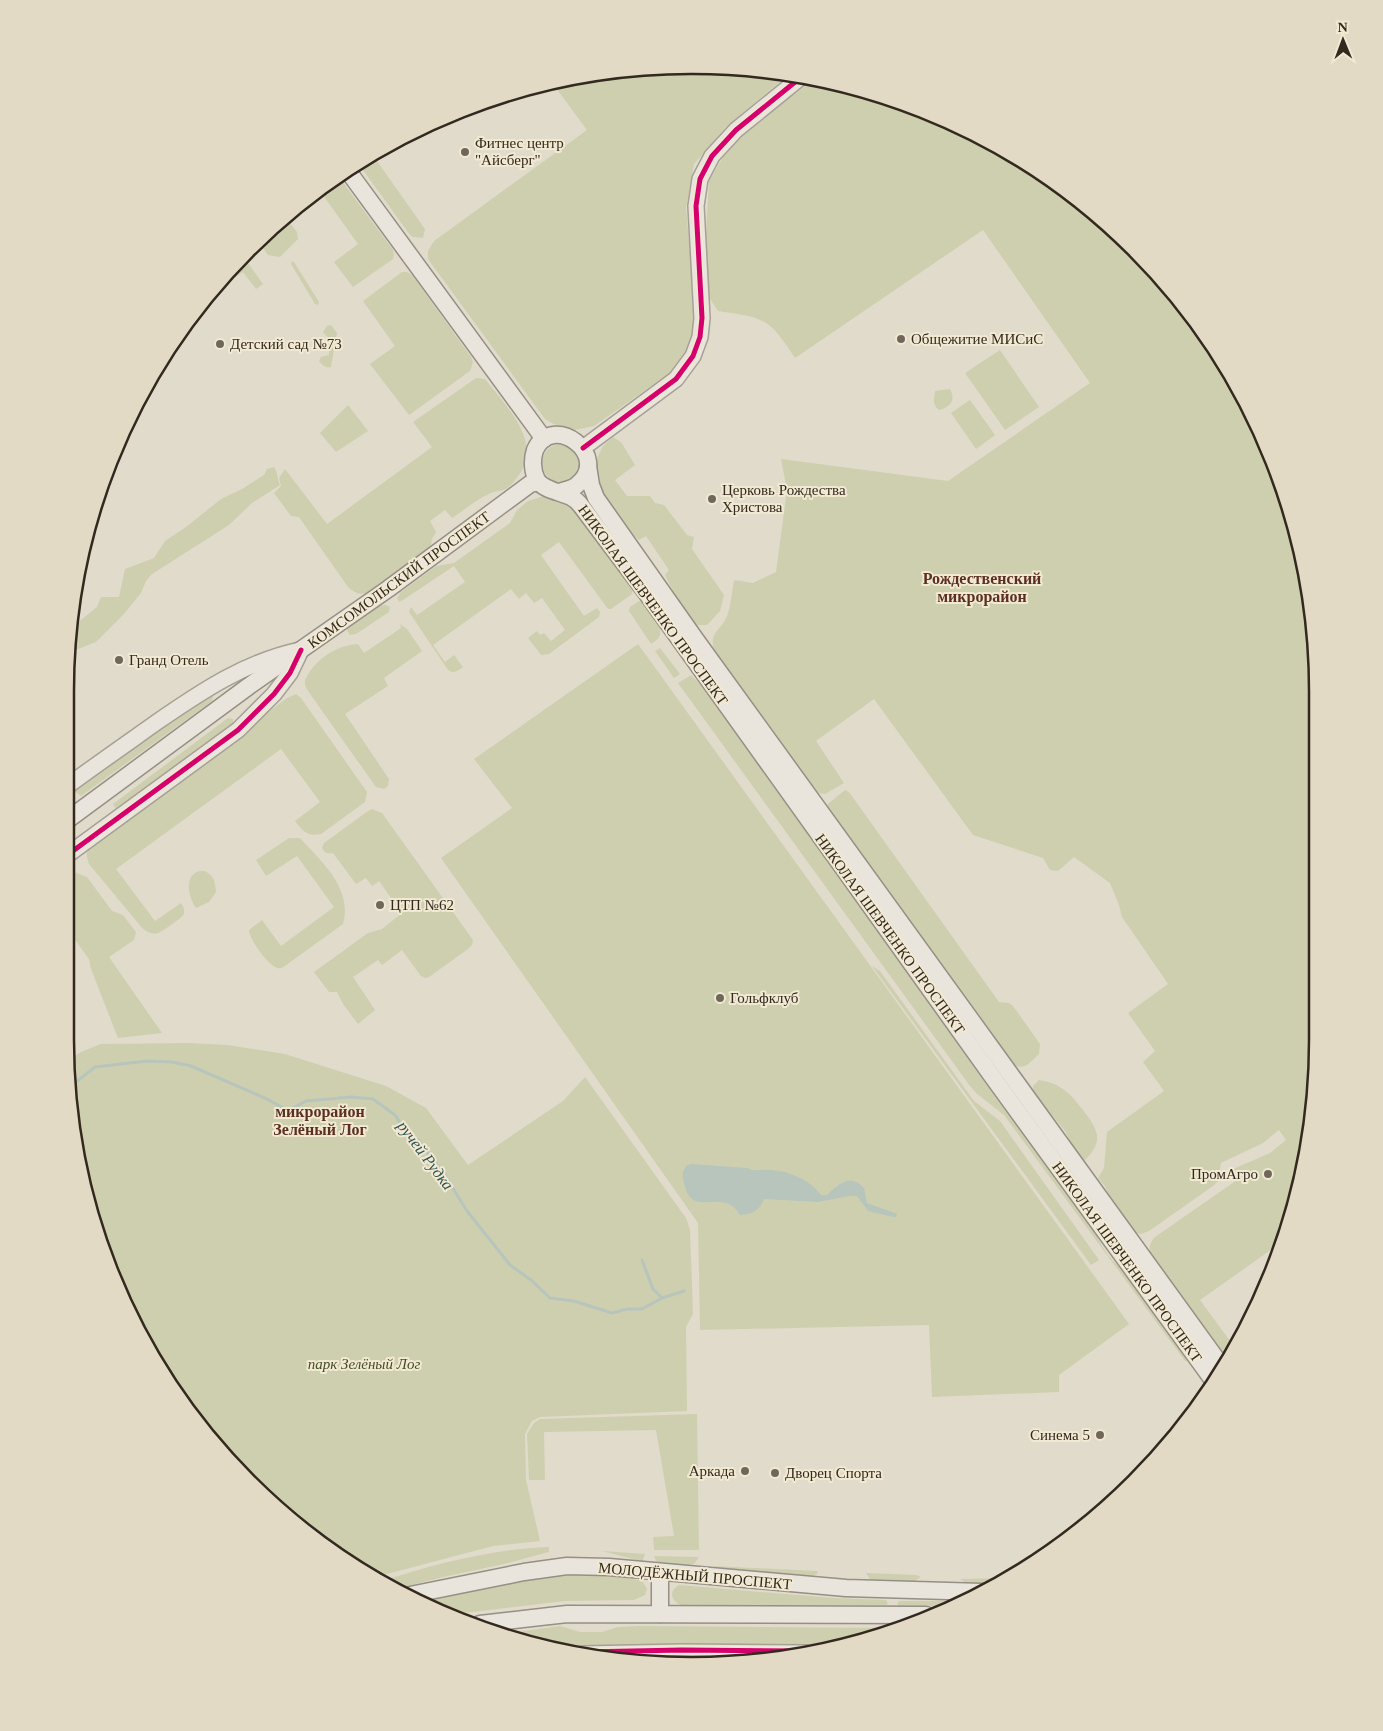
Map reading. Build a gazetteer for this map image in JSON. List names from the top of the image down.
{
  "streets": {
    "main road": ["КОМСОМОЛЬСКИЙ ПРОСПЕКТ", "НИКОЛАЯ ШЕВЧЕНКО ПРОСПЕКТ", "МОЛОДЁЖНЫЙ ПРОСПЕКТ"]
  },
  "crossings": [
    ["КОМСОМОЛЬСКИЙ ПРОСПЕКТ", "НИКОЛАЯ ШЕВЧЕНКО ПРОСПЕКТ"]
  ],
  "districts": ["Рождественский микрорайон", "микрорайон Зелёный Лог"],
  "water": ["ручей Рудка"],
  "parks": ["парк Зелёный Лог"],
  "places": [
    "Фитнес центр \"Айсберг\"",
    "Общежитие МИСиС",
    "Детский сад №73",
    "Церковь Рождества Христова",
    "Гранд Отель",
    "ЦТП №62",
    "Гольфклуб",
    "ПромАгро",
    "Синема 5",
    "Аркада",
    "Дворец Спорта"
  ],
  "north": "top"
}
